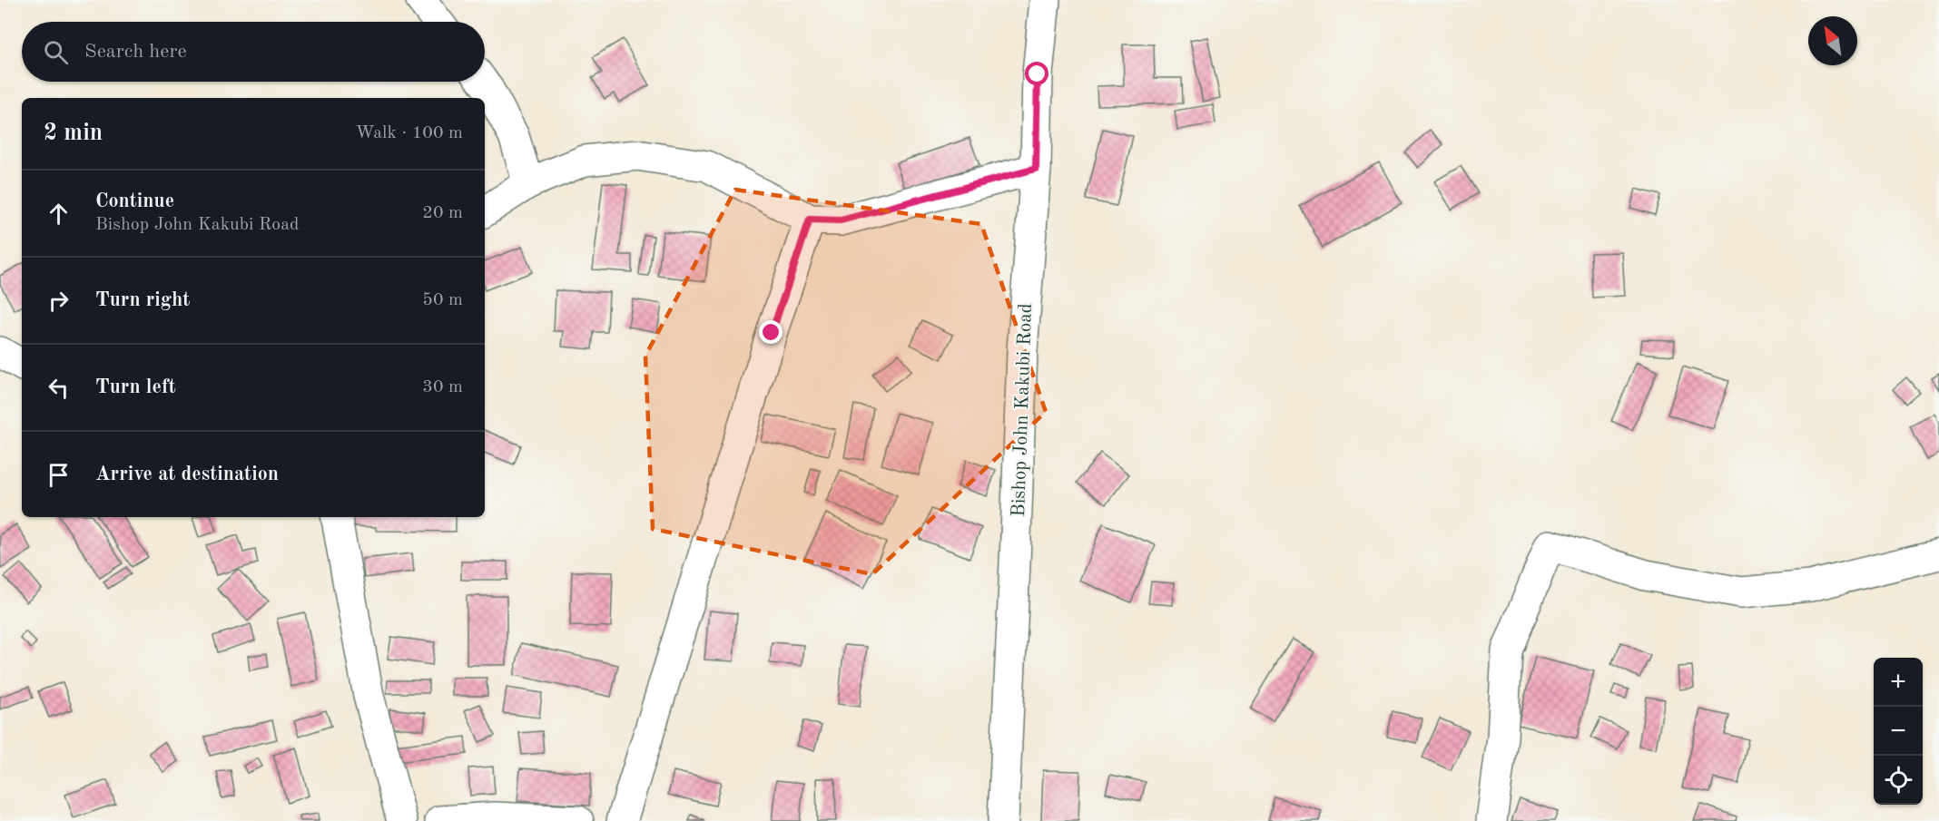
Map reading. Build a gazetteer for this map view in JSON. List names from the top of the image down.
{
  "streets": {
    "street": ["Bishop John Kakubi Road"]
  },
  "north": "top left",
  "page": {
    "search": "Search here",
    "heading": ["2 min", "Walk · 100 m"],
    "list": [
      ["Continue", "Bishop John Kakubi Road", "20 m"],
      ["Turn right", "50 m"],
      ["Turn left", "30 m"],
      "Arrive at destination"
    ],
    "map_buttons": ["+", "−"]
  }
}
